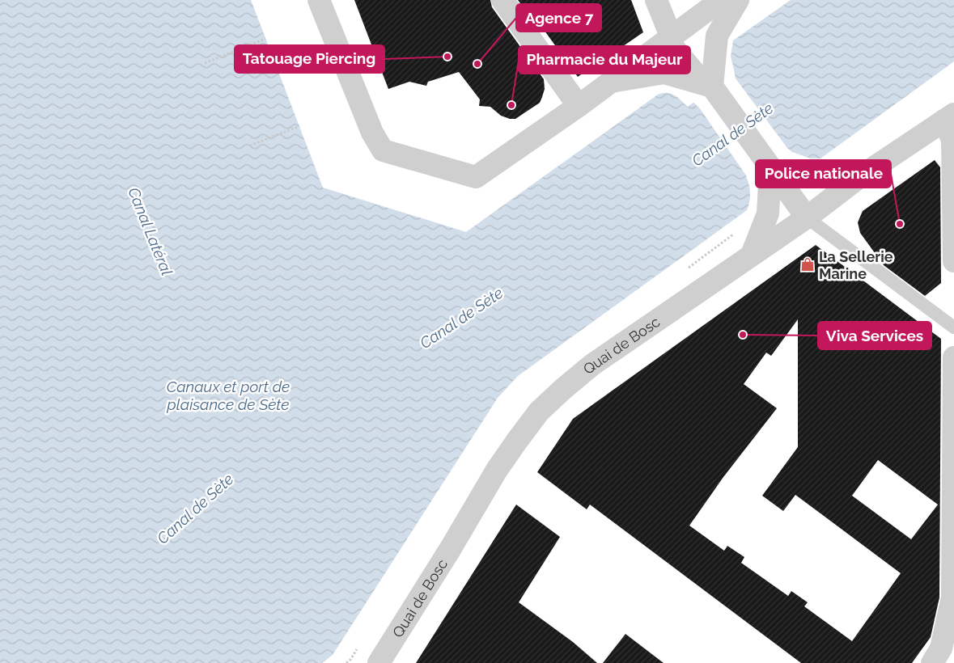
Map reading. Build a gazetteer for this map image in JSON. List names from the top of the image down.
{
  "streets": {
    "street": ["Quai de Bosc"]
  },
  "water": ["Canal de Sète", "Canal Latéral", "Canaux et port de plaisance de Sète"],
  "places": {
    "other": [
      "Tatouage Piercing",
      "Agence 7",
      "Pharmacie du Majeur",
      "Police nationale",
      "Viva Services"
    ],
    "shop": ["La Sellerie Marine"]
  }
}
